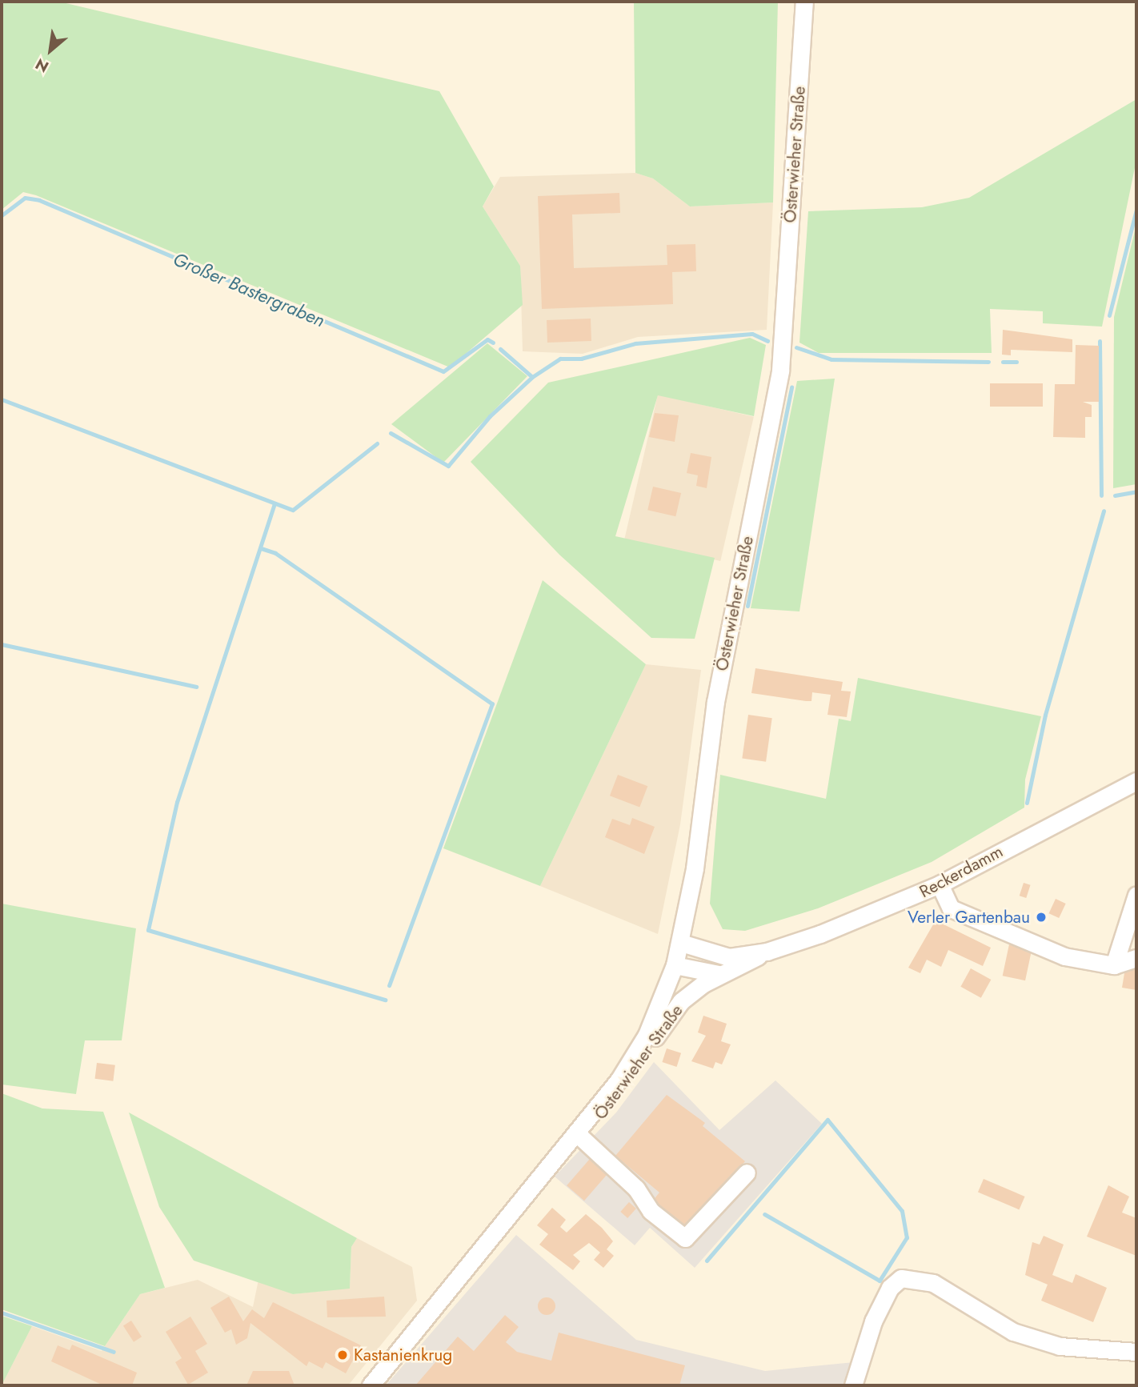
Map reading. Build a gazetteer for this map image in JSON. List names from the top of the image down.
{
  "streets": {
    "street": ["Österwieher Straße", "Reckerdamm"]
  },
  "crossings": [
    ["Österwieher Straße", "Reckerdamm"]
  ],
  "water": ["Großer Bastergraben"],
  "places": ["Verler Gartenbau", "Kastanienkrug"],
  "north": "bottom left"
}
